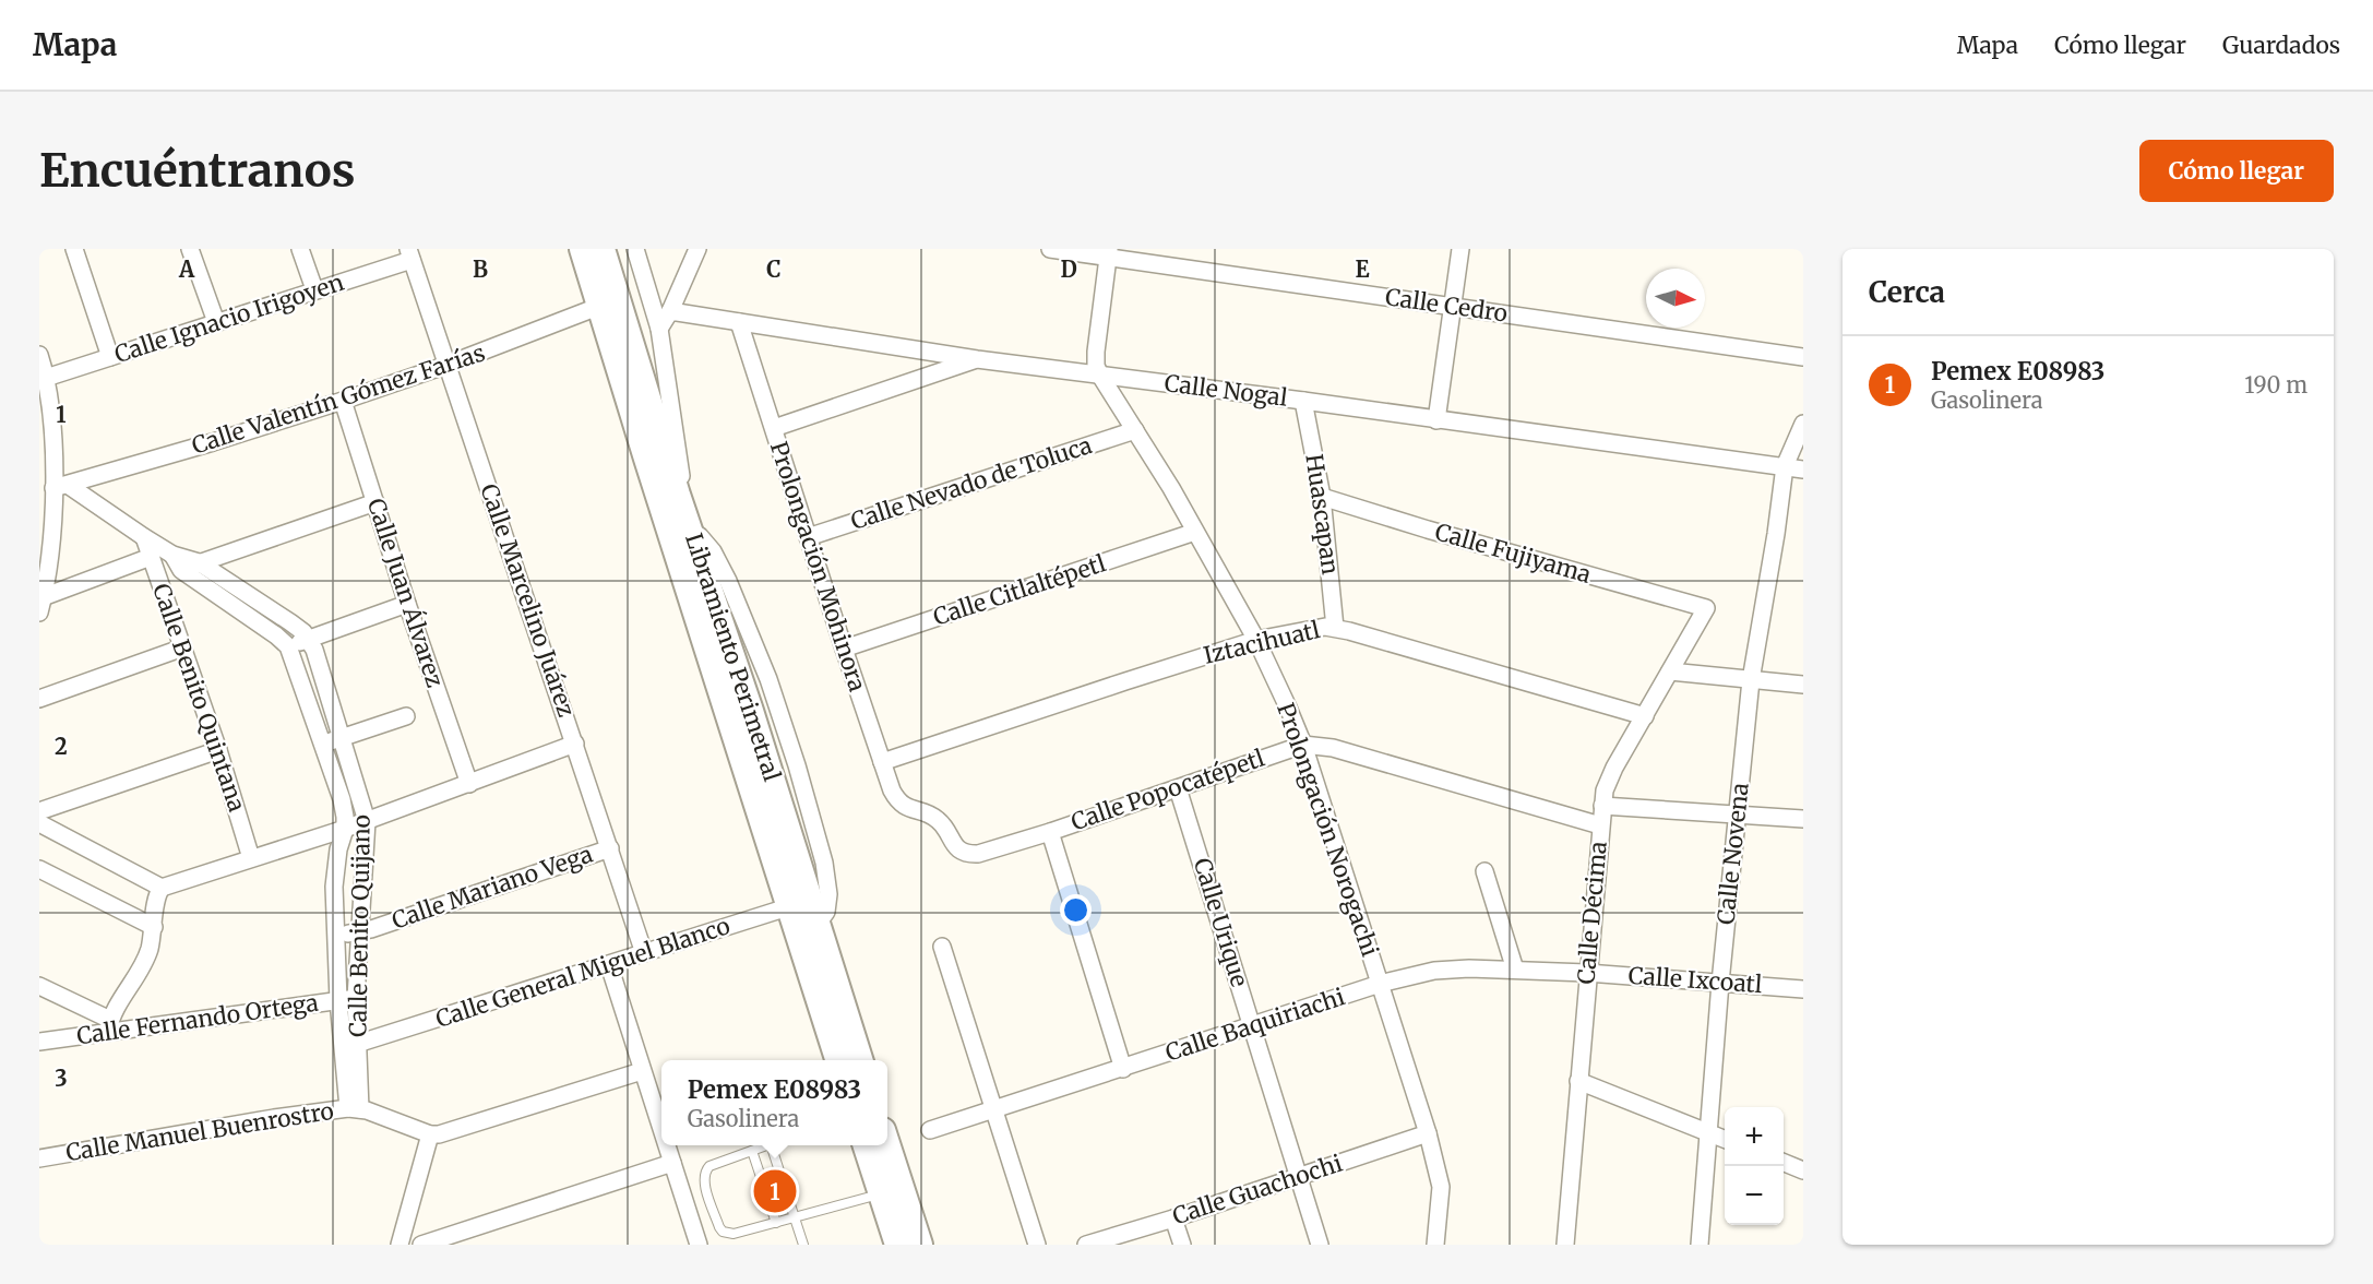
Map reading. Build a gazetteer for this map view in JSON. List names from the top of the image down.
{
  "streets": {
    "main road": ["Libramiento Perimetral"],
    "street": [
      "Calle Cedro",
      "Calle Ignacio Irigoyen",
      "Calle Nogal",
      "Calle Valentín Gómez Farías",
      "Calle Nevado de Toluca",
      "Huascapan",
      "Calle Fujiyama",
      "Prolongación Mohinora",
      "Calle Citlaltépetl",
      "Calle Juan Álvarez",
      "Calle Marcelino Juárez",
      "Iztacihuatl",
      "Calle Benito Quintana",
      "Calle Popocatépetl",
      "Prolongación Norogachi",
      "Calle Novena",
      "Calle Mariano Vega",
      "Calle Décima",
      "Calle Urique",
      "Calle Benito Quijano",
      "Calle General Miguel Blanco",
      "Calle Ixcoatl",
      "Calle Fernando Ortega",
      "Calle Baquiriachi",
      "Calle Manuel Buenrostro",
      "Calle Guachochi"
    ]
  },
  "crossings": [
    ["Calle Ignacio Irigoyen", "Calle Marcelino Juárez"],
    ["Calle Nogal", "Huascapan"],
    ["Calle Nogal", "Prolongación Mohinora"],
    ["Calle Nogal", "Prolongación Norogachi"],
    ["Calle Nogal", "Calle Novena"],
    ["Calle Valentín Gómez Farías", "Calle Juan Álvarez"],
    ["Calle Valentín Gómez Farías", "Calle Marcelino Juárez"],
    ["Calle Valentín Gómez Farías", "Libramiento Perimetral"],
    ["Calle Nevado de Toluca", "Prolongación Mohinora"],
    ["Calle Nevado de Toluca", "Prolongación Norogachi"],
    ["Huascapan", "Calle Fujiyama"],
    ["Huascapan", "Iztacihuatl"],
    ["Calle Fujiyama", "Calle Décima"],
    ["Prolongación Mohinora", "Calle Citlaltépetl"],
    ["Prolongación Mohinora", "Iztacihuatl"],
    ["Prolongación Mohinora", "Calle Popocatépetl"],
    ["Calle Citlaltépetl", "Prolongación Norogachi"],
    ["Calle Marcelino Juárez", "Calle Mariano Vega"],
    ["Calle Marcelino Juárez", "Calle General Miguel Blanco"],
    ["Iztacihuatl", "Prolongación Norogachi"],
    ["Iztacihuatl", "Calle Décima"],
    ["Libramiento Perimetral", "Calle General Miguel Blanco"],
    ["Calle Popocatépetl", "Prolongación Norogachi"],
    ["Calle Popocatépetl", "Calle Décima"],
    ["Calle Popocatépetl", "Calle Urique"],
    ["Prolongación Norogachi", "Calle Baquiriachi"],
    ["Prolongación Norogachi", "Calle Guachochi"],
    ["Calle Novena", "Calle Ixcoatl"],
    ["Calle Mariano Vega", "Calle Benito Quijano"],
    ["Calle Décima", "Calle Ixcoatl"],
    ["Calle Décima", "Calle Baquiriachi"],
    ["Calle Urique", "Calle Baquiriachi"],
    ["Calle Urique", "Calle Guachochi"],
    ["Calle Benito Quijano", "Calle General Miguel Blanco"],
    ["Calle Benito Quijano", "Calle Fernando Ortega"],
    ["Calle Benito Quijano", "Calle Manuel Buenrostro"],
    ["Calle Ixcoatl", "Calle Baquiriachi"]
  ],
  "north": "right",
  "page": {
    "header": "Mapa",
    "nav": ["Mapa", "Cómo llegar", "Guardados"],
    "buttons": "Cómo llegar",
    "title": "Encuéntranos",
    "heading": "Cerca",
    "list": [
      {
        "mark": "1",
        "name": "Pemex E08983",
        "note": "Gasolinera",
        "value": "190 m"
      }
    ],
    "popup": ["Pemex E08983", "Gasolinera"],
    "map_buttons": ["+", "−"],
    "pins": "1"
  },
  "grid": {
    "columns": [
      "A",
      "B",
      "C",
      "D",
      "E"
    ],
    "rows": ["1", "2", "3"]
  }
}
